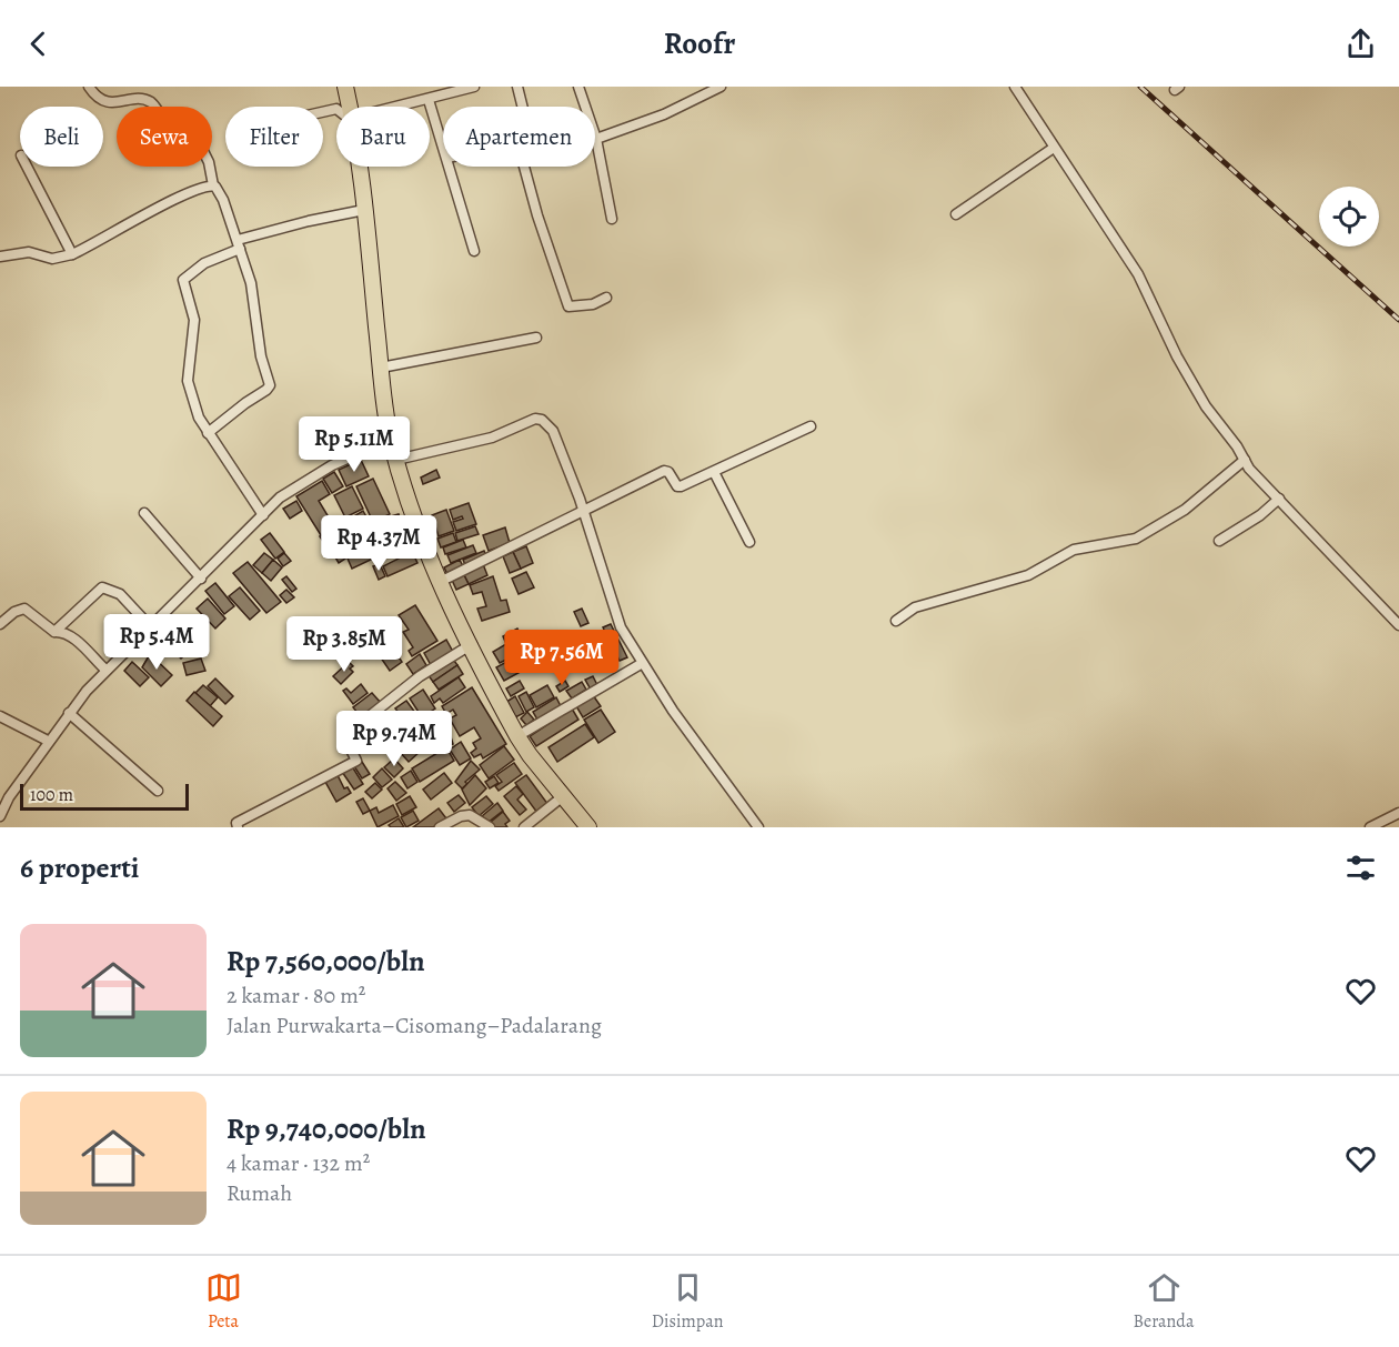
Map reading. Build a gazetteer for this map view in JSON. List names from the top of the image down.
{
  "scale_bar": "100 m",
  "page": {
    "header": "Roofr",
    "chip": [
      "Beli",
      "Sewa",
      "Filter",
      "Baru",
      "Apartemen"
    ],
    "price": [
      "Rp 5.11M",
      "Rp 4.37M",
      "Rp 5.4M",
      "Rp 3.85M",
      "Rp 7.56M",
      "Rp 9.74M"
    ],
    "scale": "100 m",
    "heading": "6 properti",
    "list": [
      {
        "name": "Rp 7,560,000/bln",
        "note": "2 kamar · 80 m² · Jalan Purwakarta–Cisomang–Padalarang"
      },
      {
        "name": "Rp 9,740,000/bln",
        "note": "4 kamar · 132 m² · Rumah"
      }
    ],
    "tabs": ["Peta", "Disimpan", "Beranda"]
  }
}
